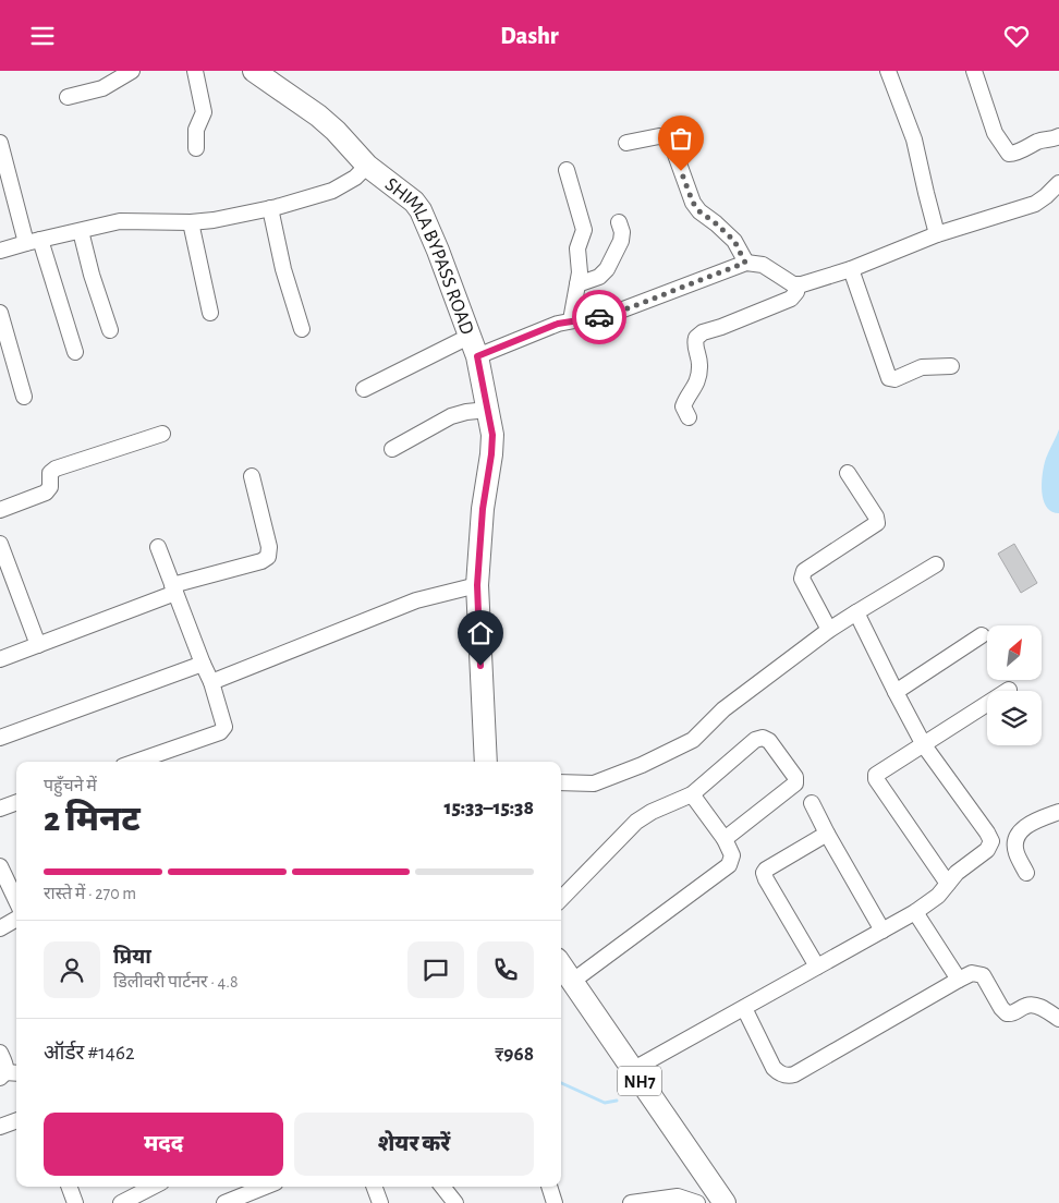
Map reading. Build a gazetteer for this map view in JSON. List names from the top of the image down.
{
  "streets": {
    "highway": ["SHIMLA BYPASS ROAD", "NH7"]
  },
  "north": "top right",
  "page": {
    "header": "Dashr",
    "heading": ["2 मिनट", "पहुँचने में", "15:33–15:38"],
    "panel": [
      "प्रिया",
      "डिलीवरी पार्टनर · 4.8",
      "ऑर्डर #1462",
      "₹968"
    ],
    "bar": "रास्ते में · 270 m",
    "buttons": ["मदद", "शेयर करें"]
  }
}
